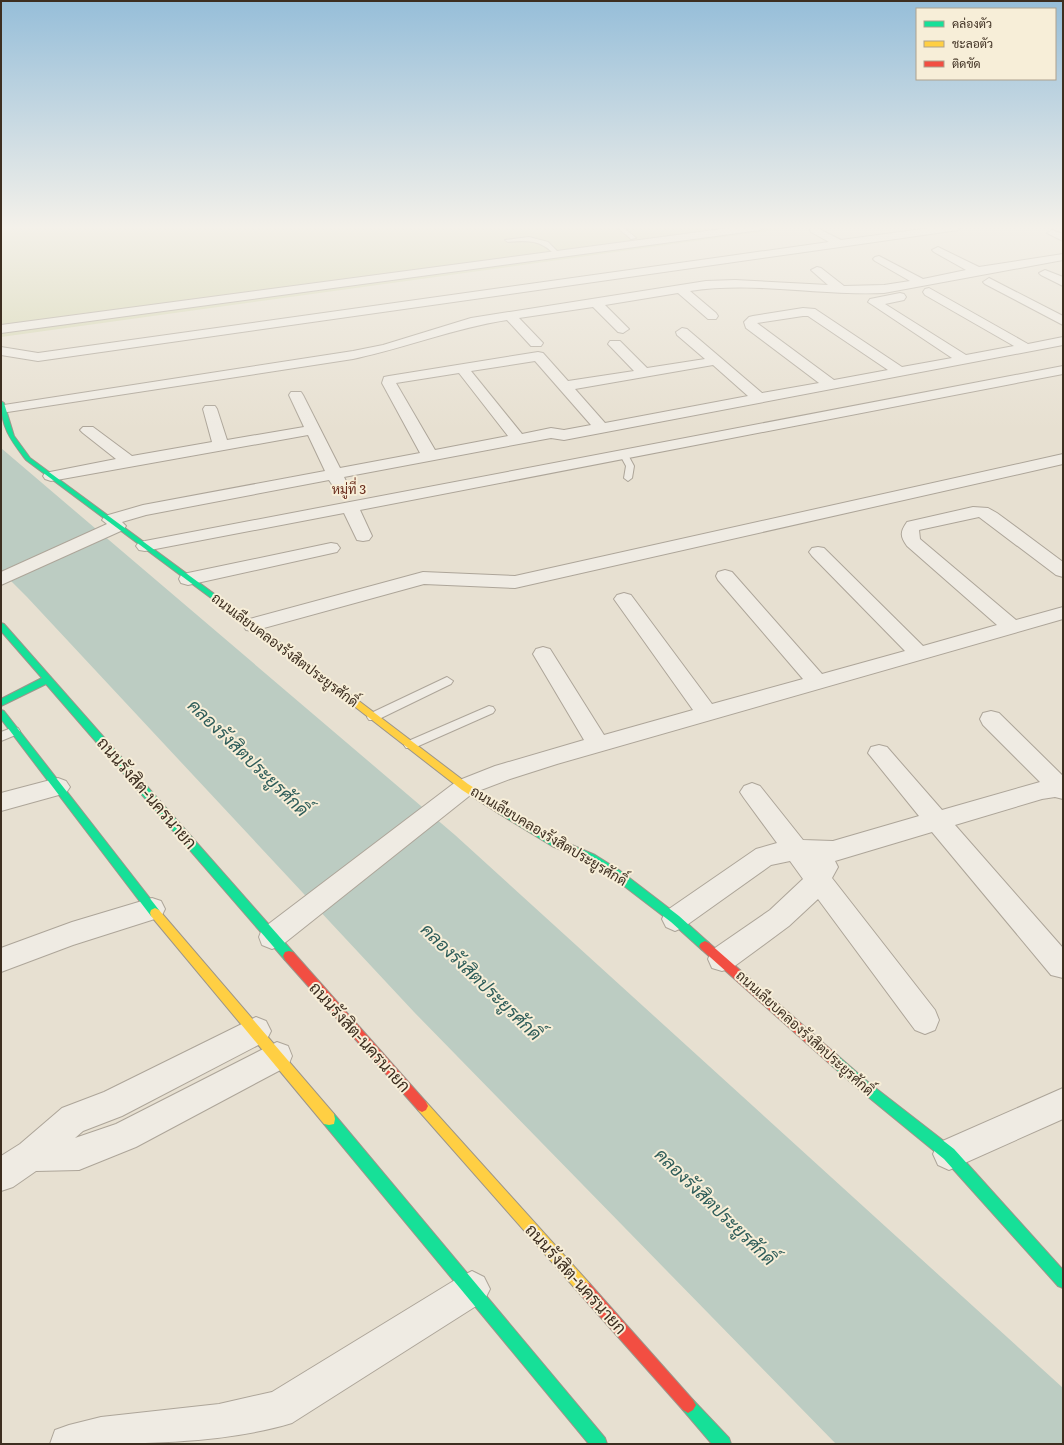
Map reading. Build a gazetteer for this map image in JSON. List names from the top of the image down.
{
  "streets": {
    "main road": ["ถนนเลียบคลองรังสิตประยูรศักดิ์", "ถนนรังสิต-นครนายก"]
  },
  "districts": ["หมู่ที่ 3"],
  "water": ["คลองรังสิตประยูรศักดิ์"],
  "legend": ["คล่องตัว", "ชะลอตัว", "ติดขัด"]
}
